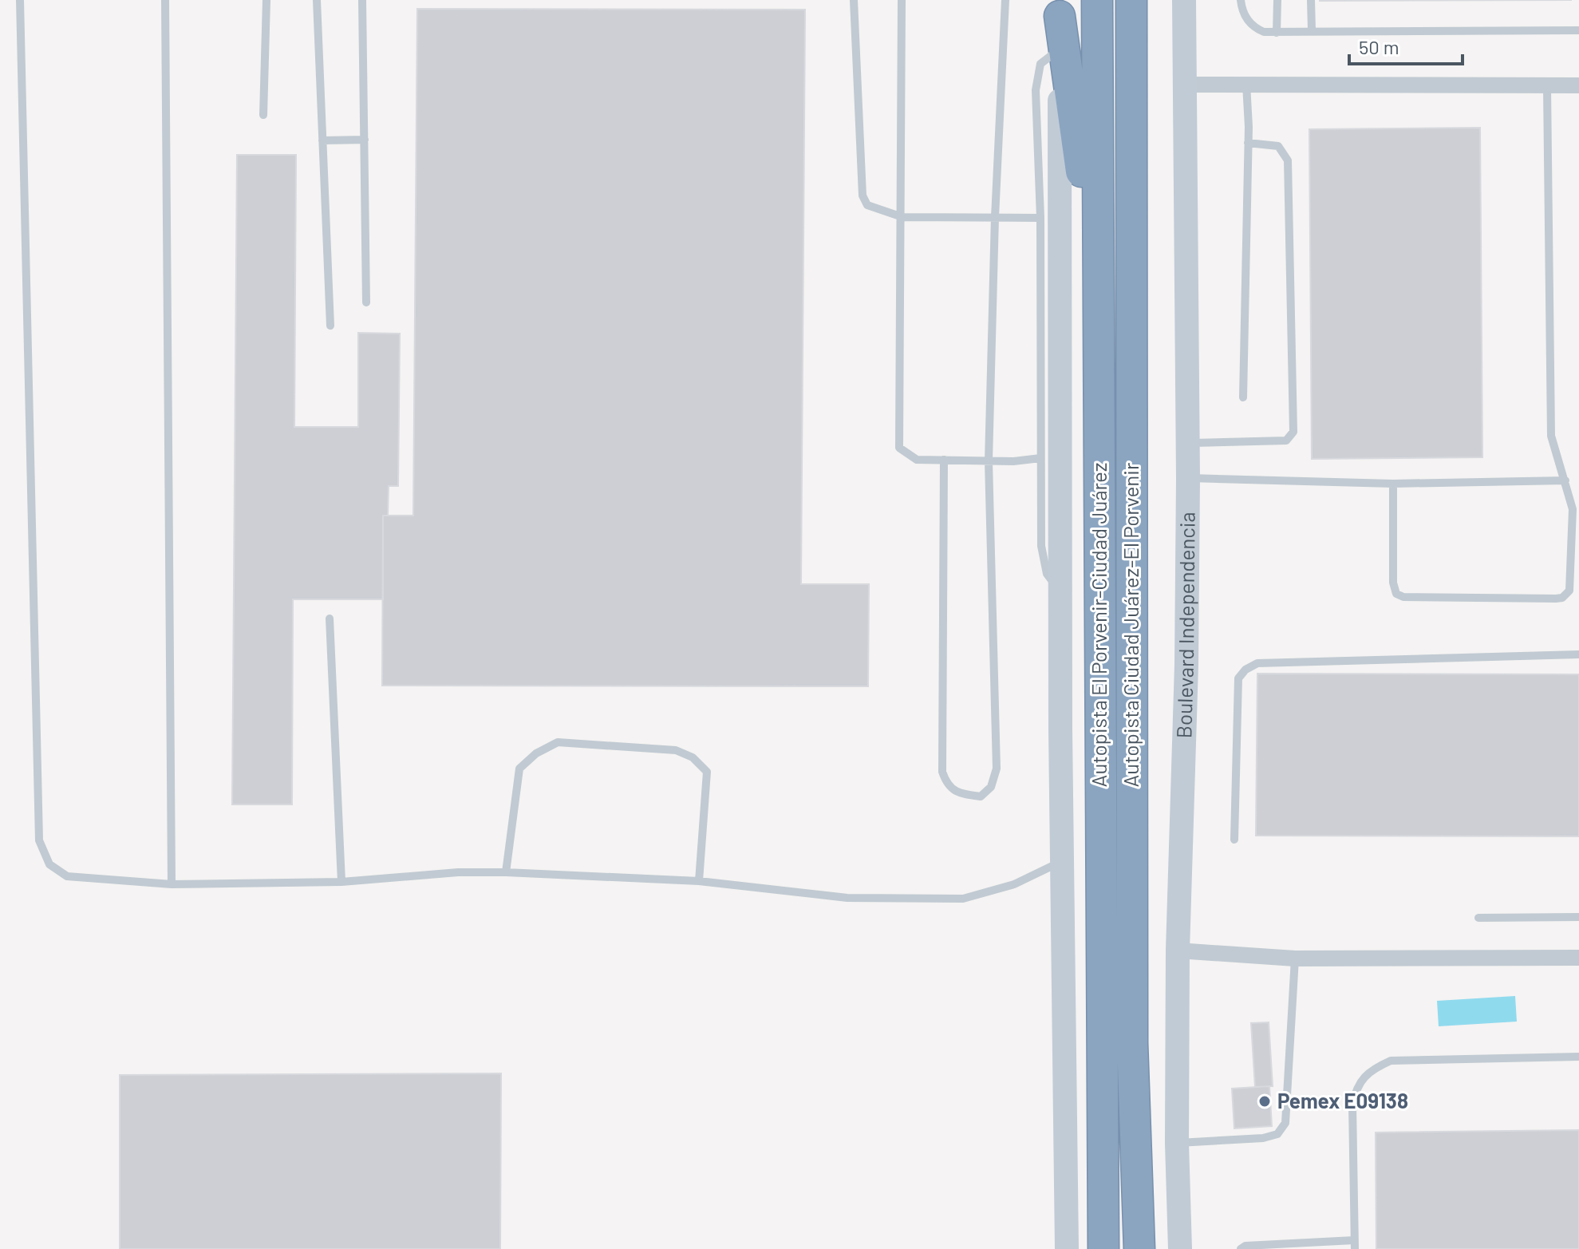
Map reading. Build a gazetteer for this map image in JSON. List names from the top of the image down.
{
  "streets": {
    "highway": ["Autopista El Porvenir-Ciudad Juárez", "Autopista Ciudad Juárez-El Porvenir"],
    "main road": ["Boulevard Independencia"]
  },
  "places": ["Pemex E09138"],
  "scale_bar": "50 m"
}
